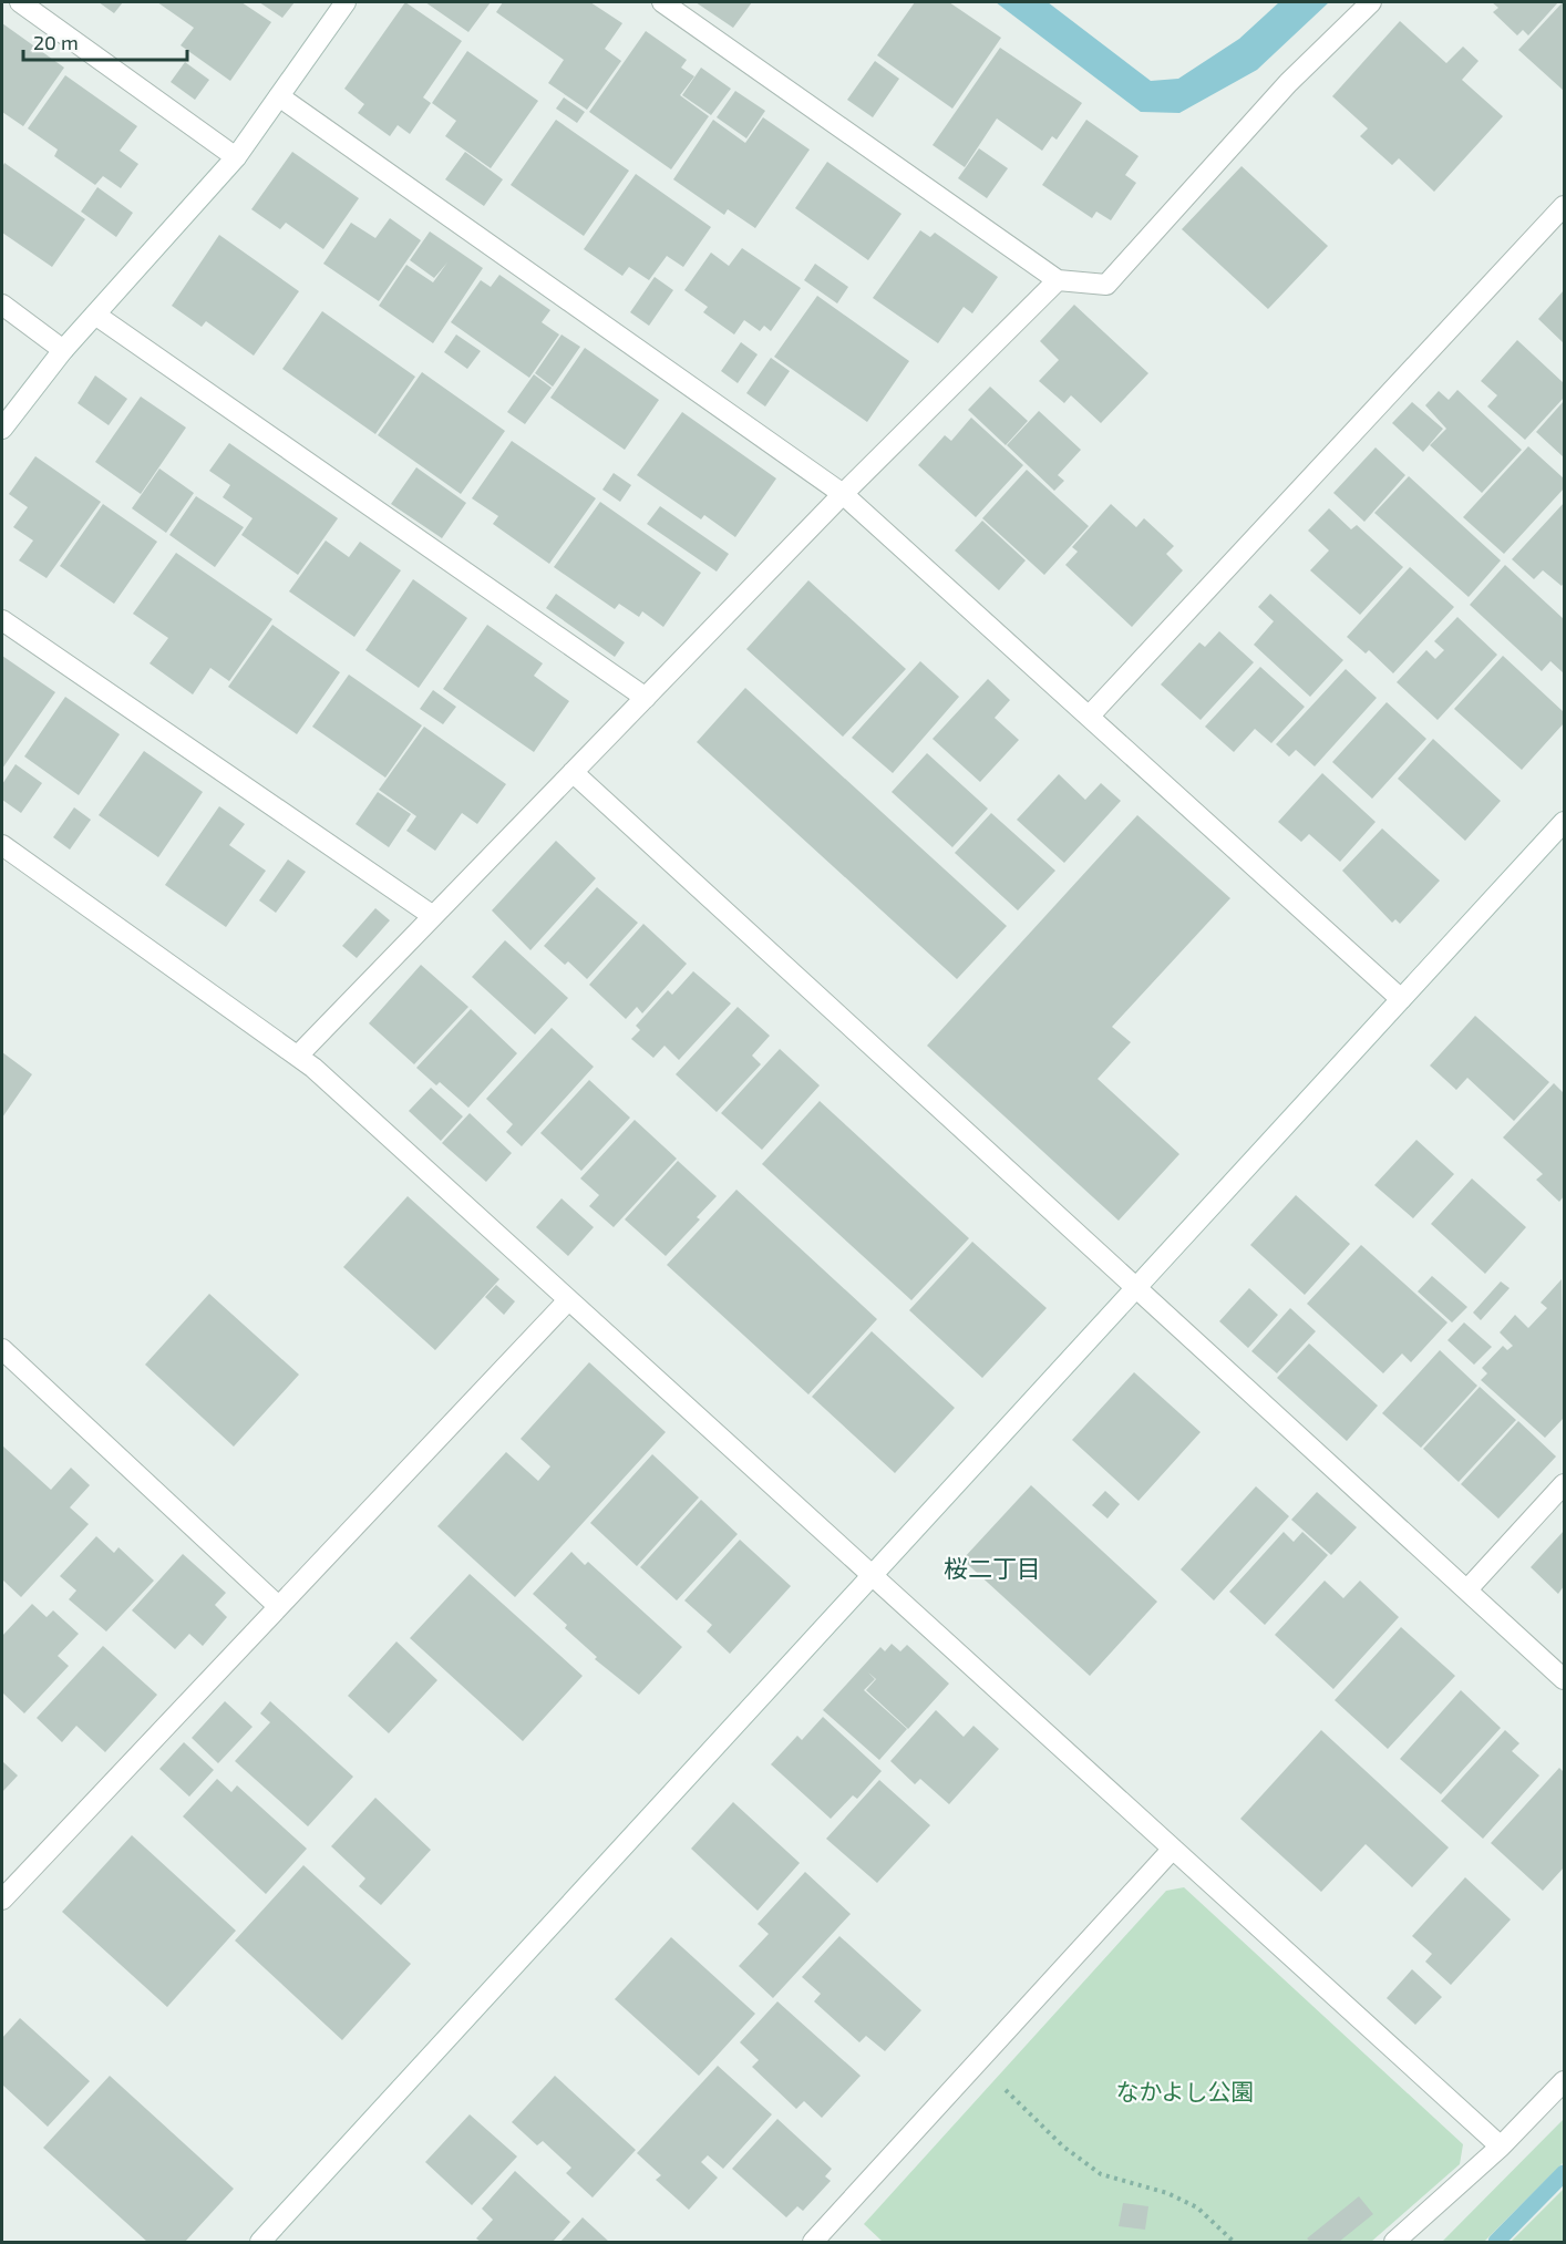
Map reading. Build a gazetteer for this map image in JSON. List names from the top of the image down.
{
  "districts": ["桜二丁目"],
  "parks": ["なかよし公園"],
  "scale_bar": "20 m"
}
